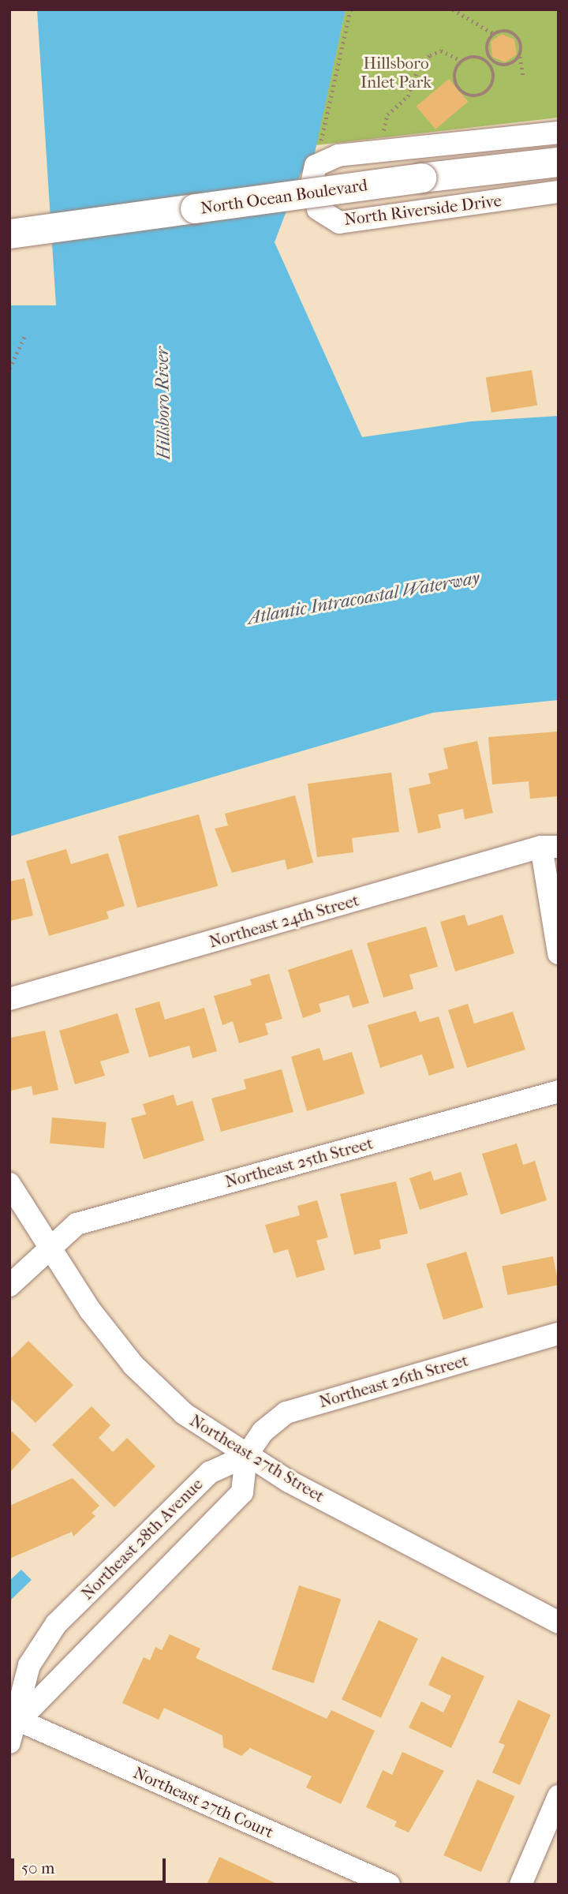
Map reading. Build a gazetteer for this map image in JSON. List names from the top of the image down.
{
  "streets": {
    "main road": ["North Ocean Boulevard"],
    "street": [
      "North Riverside Drive",
      "Northeast 24th Street",
      "Northeast 25th Street",
      "Northeast 26th Street",
      "Northeast 27th Street",
      "Northeast 28th Avenue",
      "Northeast 27th Court"
    ]
  },
  "crossings": [
    ["Northeast 25th Street", "Northeast 27th Street"],
    ["Northeast 26th Street", "Northeast 27th Street"],
    ["Northeast 26th Street", "Northeast 28th Avenue"],
    ["Northeast 27th Street", "Northeast 28th Avenue"],
    ["Northeast 28th Avenue", "Northeast 27th Court"]
  ],
  "water": ["Hillsboro River", "Atlantic Intracoastal Waterway"],
  "parks": ["Hillsboro Inlet Park"],
  "scale_bar": "50 m"
}
